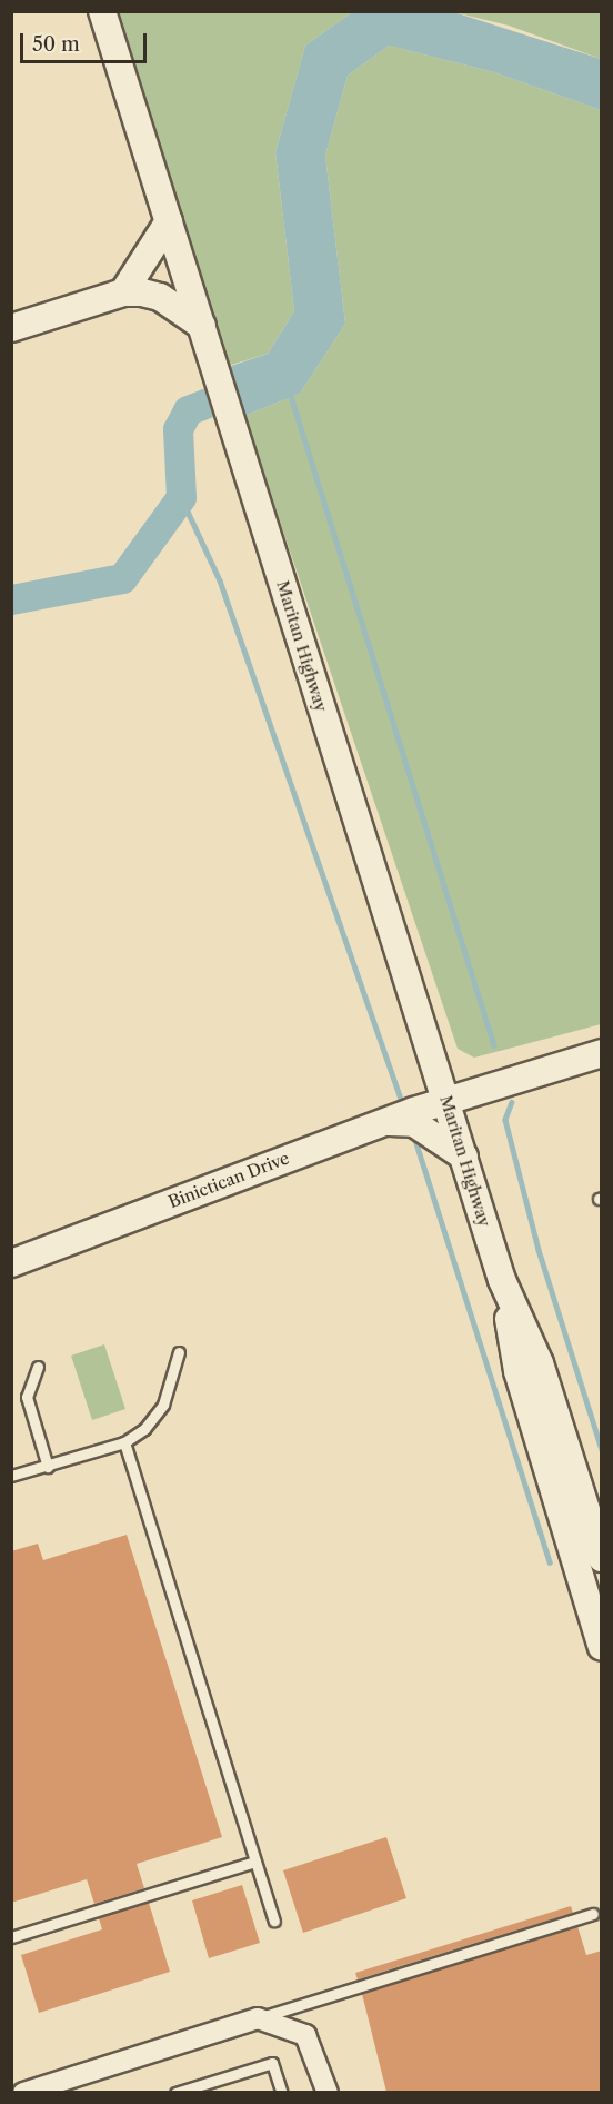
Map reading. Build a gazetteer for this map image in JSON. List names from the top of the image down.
{
  "streets": {
    "main road": ["Maritan Highway", "Binictican Drive"]
  },
  "crossings": [
    ["Maritan Highway", "Binictican Drive"]
  ],
  "scale_bar": "50 m"
}
